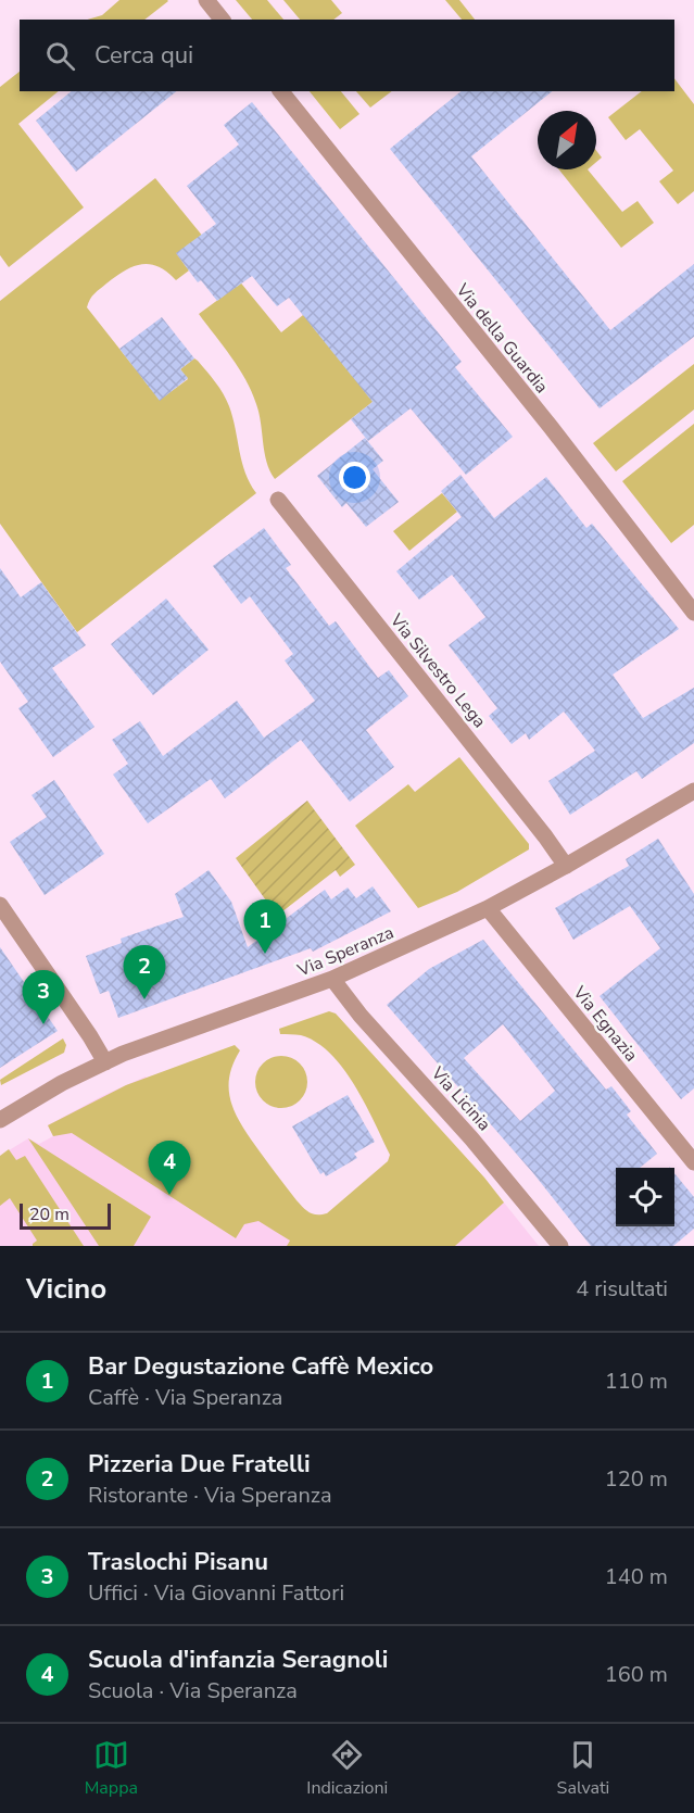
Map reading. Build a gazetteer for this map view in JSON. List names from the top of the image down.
{
  "streets": {
    "street": [
      "Via della Guardia",
      "Via Silvestro Lega",
      "Via Speranza",
      "Via Egnazia",
      "Via Licinia"
    ]
  },
  "crossings": [
    ["Via Silvestro Lega", "Via Speranza"],
    ["Via Speranza", "Via Egnazia"],
    ["Via Speranza", "Via Licinia"]
  ],
  "scale_bar": "20 m",
  "north": "top right",
  "page": {
    "search": "Cerca qui",
    "pins": [
      "1",
      "2",
      "3",
      "4"
    ],
    "scale": "20 m",
    "heading": ["Vicino", "4 risultati"],
    "list": [
      {
        "mark": "1",
        "name": "Bar Degustazione Caffè Mexico",
        "note": "Caffè · Via Speranza",
        "value": "110 m"
      },
      {
        "mark": "2",
        "name": "Pizzeria Due Fratelli",
        "note": "Ristorante · Via Speranza",
        "value": "120 m"
      },
      {
        "mark": "3",
        "name": "Traslochi Pisanu",
        "note": "Uffici · Via Giovanni Fattori",
        "value": "140 m"
      },
      {
        "mark": "4",
        "name": "Scuola d'infanzia Seragnoli",
        "note": "Scuola · Via Speranza",
        "value": "160 m"
      }
    ],
    "nav": ["Mappa", "Indicazioni", "Salvati"]
  }
}
